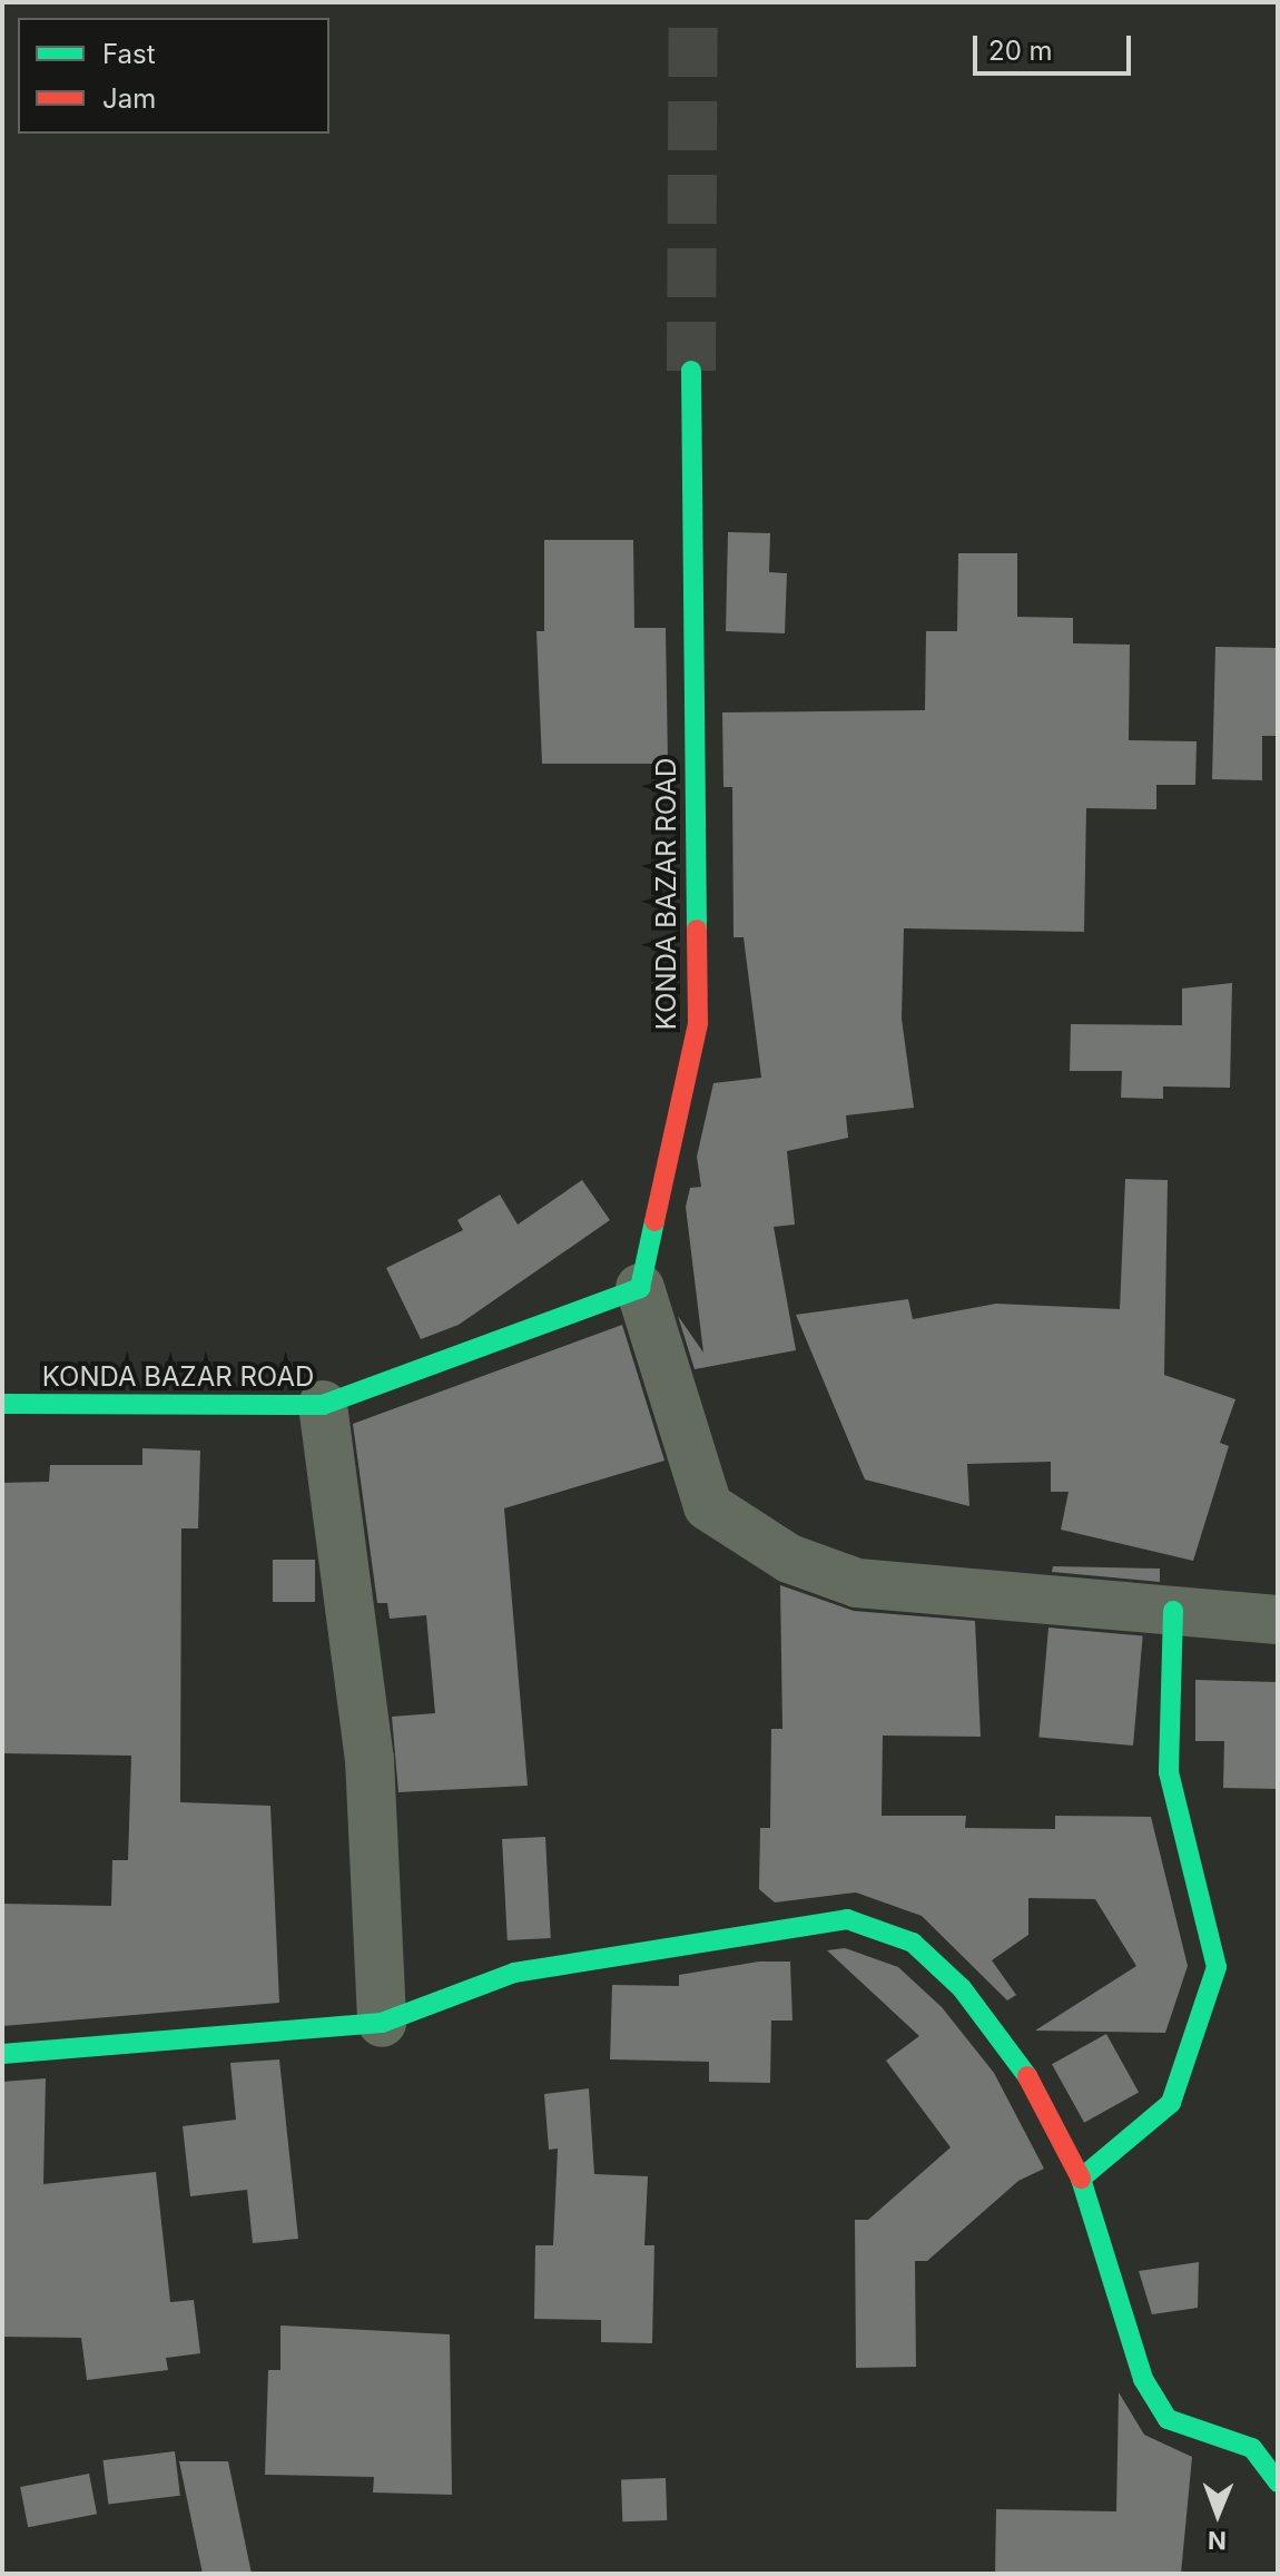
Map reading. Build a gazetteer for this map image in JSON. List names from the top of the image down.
{
  "streets": {
    "street": ["KONDA BAZAR ROAD"]
  },
  "legend": ["Fast", "Jam"],
  "scale_bar": "20 m",
  "north": "bottom"
}
